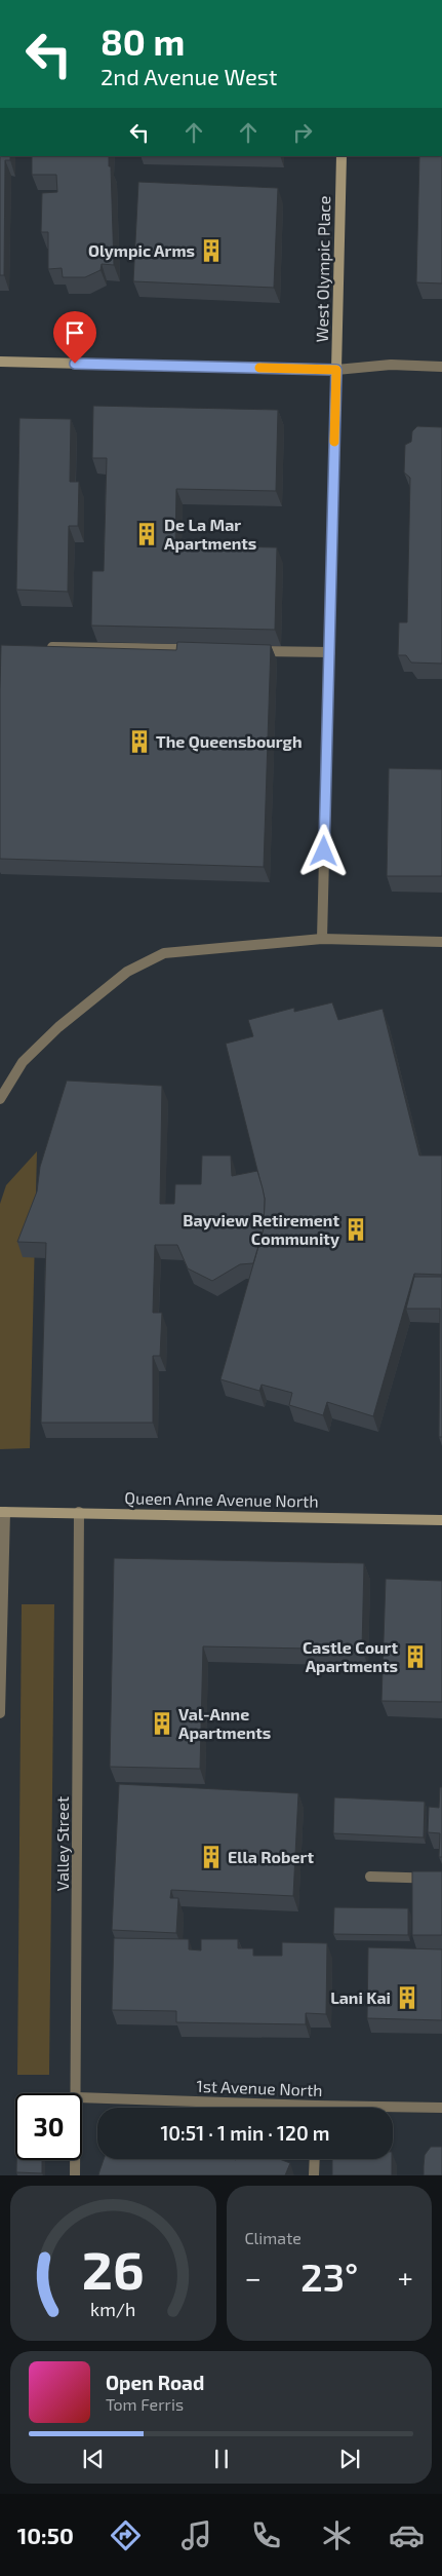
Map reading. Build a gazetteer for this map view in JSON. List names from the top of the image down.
{
  "streets": {
    "street": [
      "West Olympic Place",
      "Queen Anne Avenue North",
      "Valley Street",
      "1st Avenue North"
    ]
  },
  "crossings": [
    ["Queen Anne Avenue North", "Valley Street"]
  ],
  "places": {
    "building": [
      "Olympic Arms",
      "De La Mar Apartments",
      "The Queensbourgh",
      "Bayview Retirement Community",
      "Castle Court Apartments",
      "Val-Anne Apartments",
      "Ella Robert",
      "Lani Kai"
    ]
  },
  "page": {
    "turn": ["80 m", "2nd Avenue West"],
    "limit": "30",
    "trip": "10:51 · 1 min · 120 m",
    "tile": "Climate",
    "heat": ["−", "23°", "+"],
    "song": ["Open Road", "Tom Ferris"],
    "tabs": "10:50",
    "gauge": ["26", "km/h"]
  }
}
